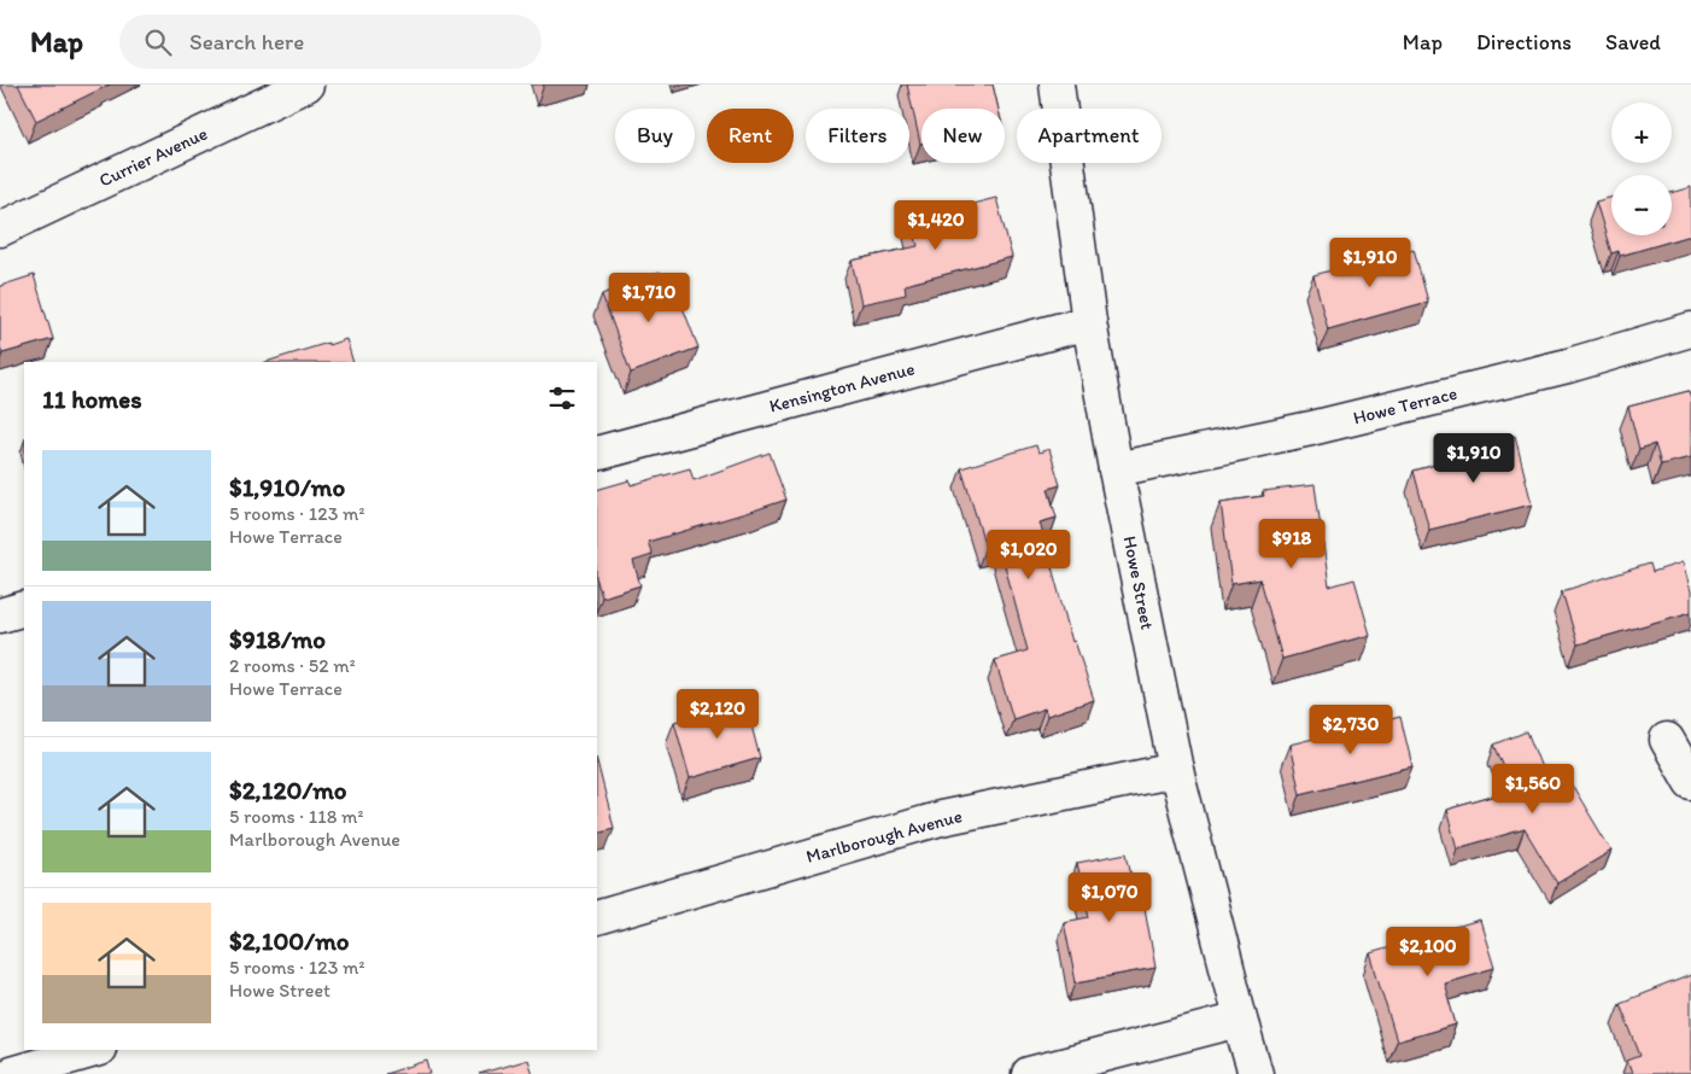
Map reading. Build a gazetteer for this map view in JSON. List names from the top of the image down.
{
  "streets": {
    "street": [
      "Currier Avenue",
      "Kensington Avenue",
      "Howe Terrace",
      "Howe Street",
      "Marlborough Avenue"
    ]
  },
  "crossings": [
    ["Kensington Avenue", "Howe Street"],
    ["Howe Terrace", "Howe Street"],
    ["Howe Street", "Marlborough Avenue"]
  ],
  "page": {
    "header": "Map",
    "search": "Search here",
    "nav": ["Map", "Directions", "Saved"],
    "map_buttons": ["+", "−"],
    "chip": [
      "Buy",
      "Rent",
      "Filters",
      "New",
      "Apartment"
    ],
    "price": [
      "$1,420",
      "$1,910",
      "$1,710",
      "$1,910",
      "$918",
      "$1,020",
      "$2,120",
      "$2,730",
      "$1,560",
      "$1,070",
      "$2,100"
    ],
    "heading": "11 homes",
    "list": [
      {
        "name": "$1,910/mo",
        "note": "5 rooms · 123 m² · Howe Terrace"
      },
      {
        "name": "$918/mo",
        "note": "2 rooms · 52 m² · Howe Terrace"
      },
      {
        "name": "$2,120/mo",
        "note": "5 rooms · 118 m² · Marlborough Avenue"
      },
      {
        "name": "$2,100/mo",
        "note": "5 rooms · 123 m² · Howe Street"
      }
    ]
  }
}
